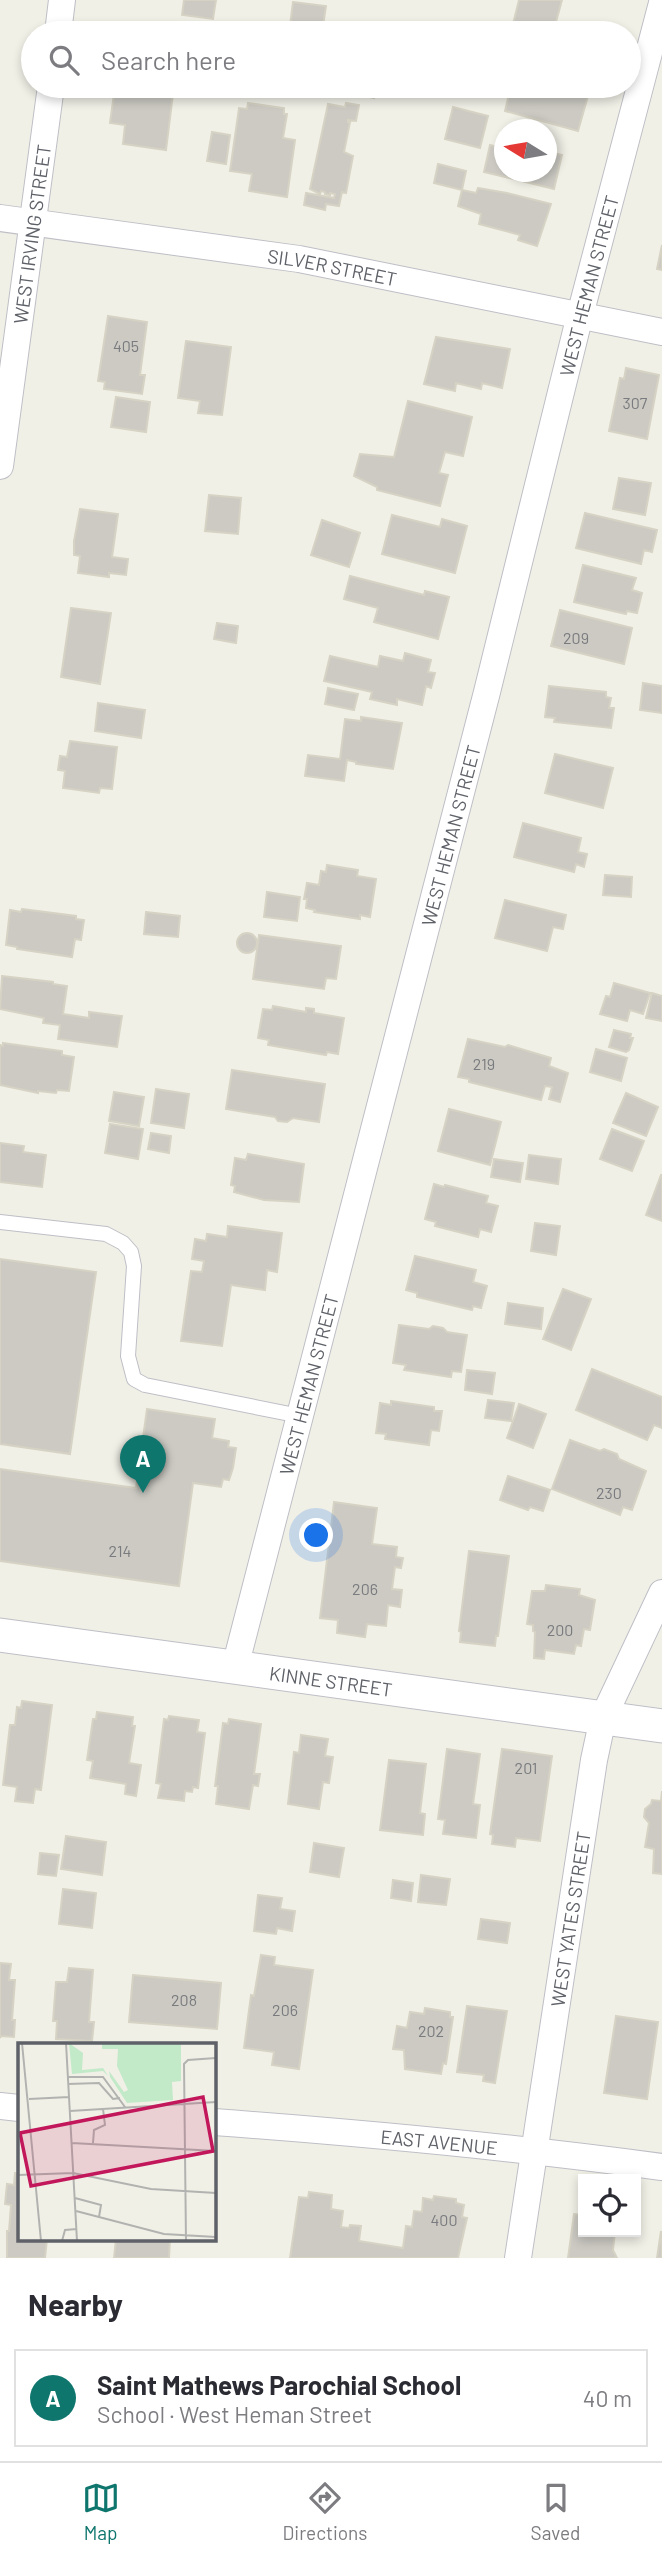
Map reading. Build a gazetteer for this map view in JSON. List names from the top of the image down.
{
  "streets": {
    "street": [
      "WEST IRVING STREET",
      "SILVER STREET",
      "WEST HEMAN STREET",
      "KINNE STREET",
      "WEST YATES STREET",
      "EAST AVENUE"
    ]
  },
  "crossings": [
    ["WEST IRVING STREET", "SILVER STREET"],
    ["SILVER STREET", "WEST HEMAN STREET"],
    ["WEST HEMAN STREET", "KINNE STREET"],
    ["KINNE STREET", "WEST YATES STREET"],
    ["WEST YATES STREET", "EAST AVENUE"]
  ],
  "house_numbers": [
    "405",
    "307",
    "209",
    "219",
    "230",
    "214",
    "206",
    "200",
    "201",
    "208",
    "206",
    "202",
    "400"
  ],
  "north": "left",
  "page": {
    "search": "Search here",
    "pins": "A",
    "heading": "Nearby",
    "list": [
      {
        "mark": "A",
        "name": "Saint Mathews Parochial School",
        "note": "School · West Heman Street",
        "value": "40 m"
      }
    ],
    "nav": ["Map", "Directions", "Saved"]
  }
}
